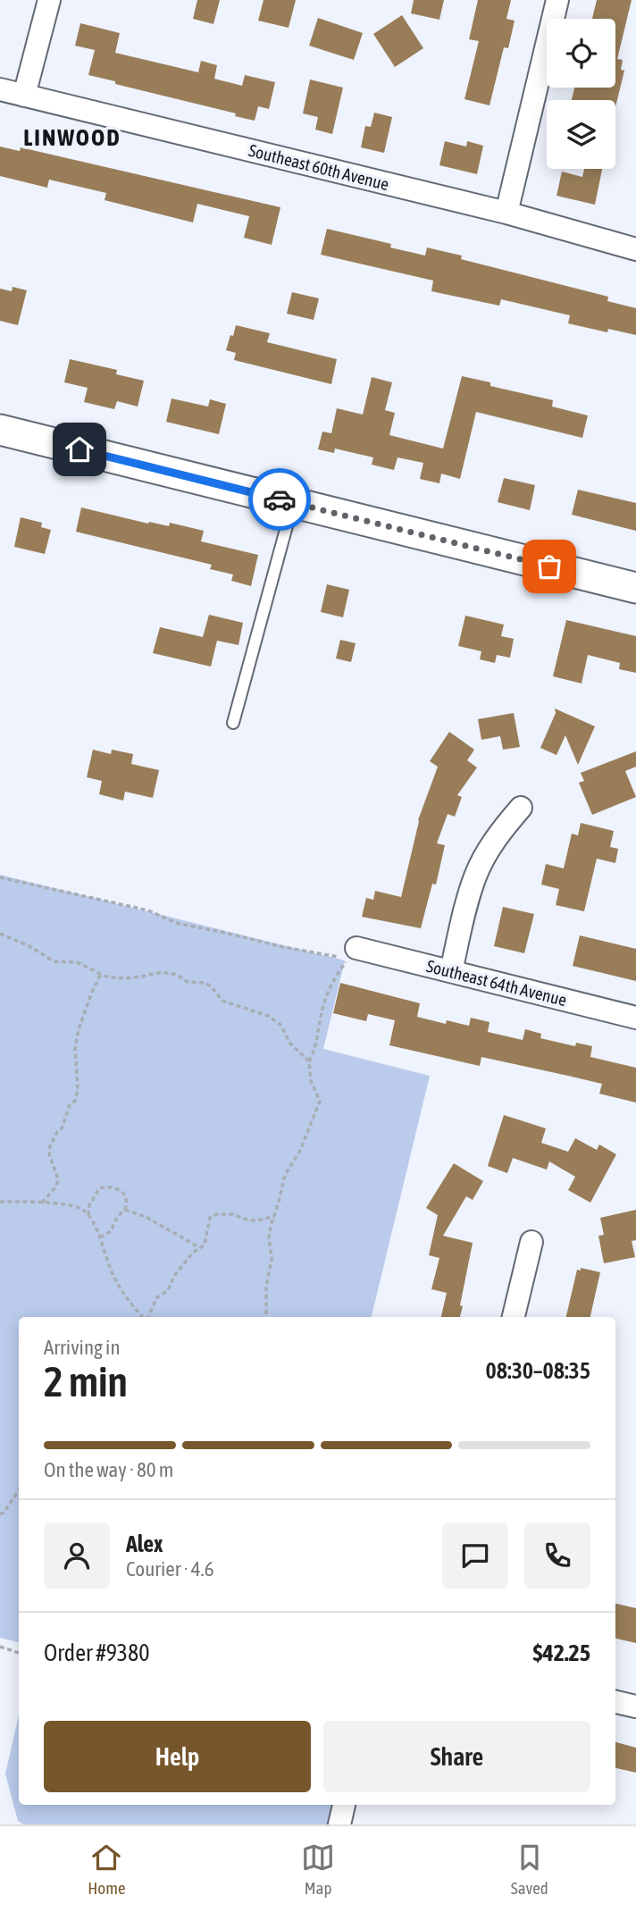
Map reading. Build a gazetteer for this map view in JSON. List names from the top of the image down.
{
  "streets": {
    "street": ["Southeast 60th Avenue", "Southeast 64th Avenue"]
  },
  "districts": ["LINWOOD"],
  "page": {
    "heading": ["2 min", "Arriving in", "08:30–08:35"],
    "panel": [
      "Alex",
      "Courier · 4.6",
      "Order #9380",
      "$42.25"
    ],
    "bar": "On the way · 80 m",
    "buttons": ["Help", "Share"],
    "tabs": ["Home", "Map", "Saved"]
  }
}
